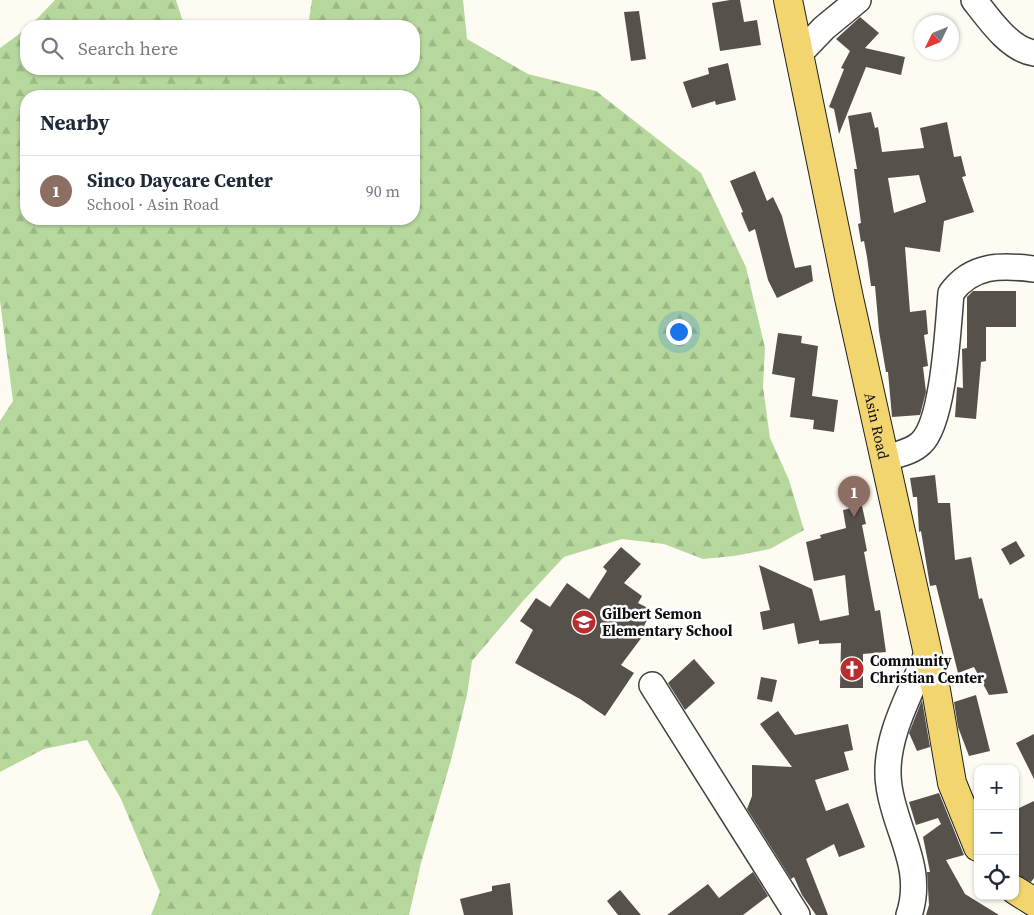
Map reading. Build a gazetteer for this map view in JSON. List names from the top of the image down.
{
  "streets": {
    "main road": ["Asin Road"]
  },
  "places": {
    "school or university": ["Gilbert Semon Elementary School"],
    "church": ["Community Christian Center"]
  },
  "north": "bottom left",
  "page": {
    "search": "Search here",
    "heading": "Nearby",
    "list": [
      {
        "mark": "1",
        "name": "Sinco Daycare Center",
        "note": "School · Asin Road",
        "value": "90 m"
      }
    ],
    "pins": "1",
    "map_buttons": ["+", "−"]
  }
}
